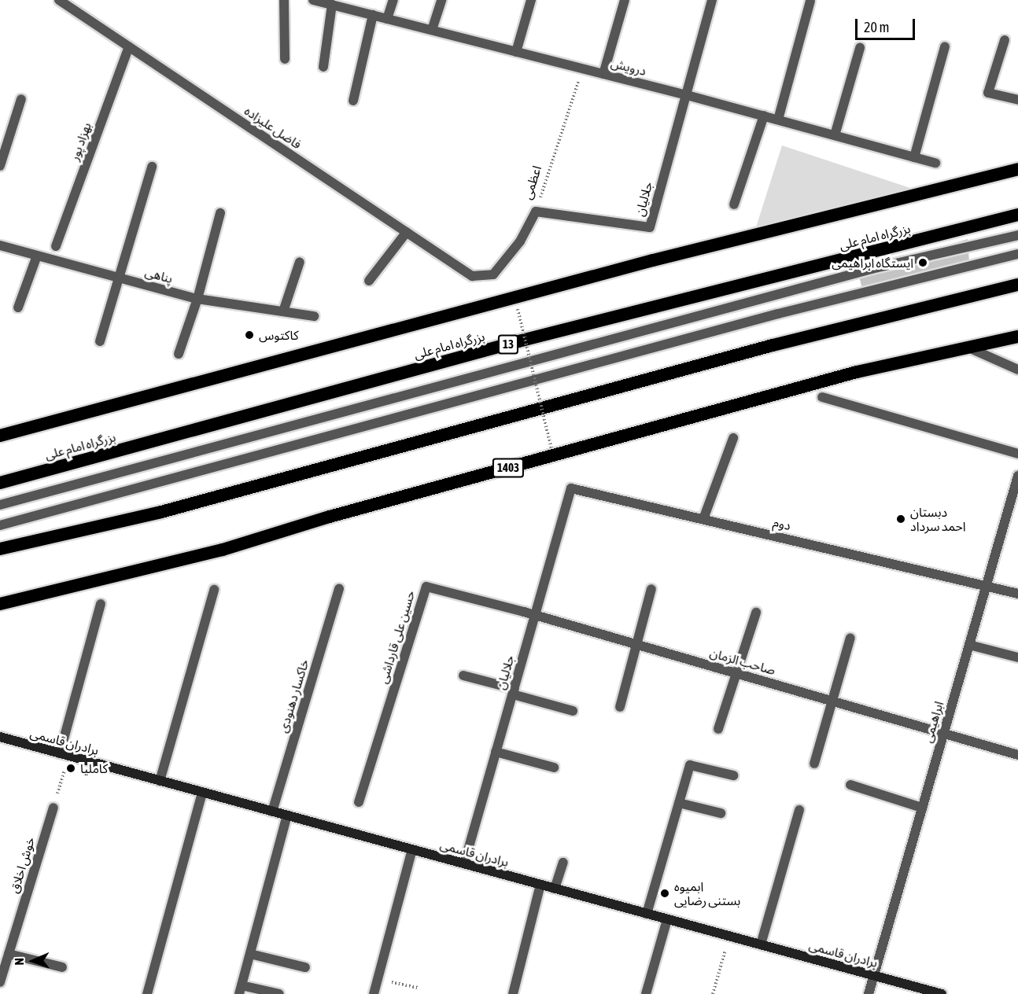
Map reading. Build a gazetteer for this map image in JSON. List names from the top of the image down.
{
  "streets": {
    "highway": ["بزرگراه امام علی", "13", "1403"],
    "main road": ["برادران قاسمی"],
    "street": [
      "درویش",
      "فاضل علیزاده",
      "بهزاد پور",
      "اعظمی",
      "جلالیان",
      "پناهی",
      "دوم",
      "حسین علی قارداشی",
      "صاحب الزمان",
      "خاکسار دهنودی",
      "ابراهیمی",
      "خوش اخلاق"
    ]
  },
  "crossings": [
    ["درویش", "اعظمی"],
    ["درویش", "جلالیان"],
    ["فاضل علیزاده", "بهزاد پور"],
    ["فاضل علیزاده", "اعظمی"],
    ["اعظمی", "جلالیان"],
    ["جلالیان", "دوم"],
    ["جلالیان", "حسین علی قارداشی"],
    ["جلالیان", "صاحب الزمان"],
    ["جلالیان", "برادران قاسمی"],
    ["دوم", "ابراهیمی"],
    ["حسین علی قارداشی", "صاحب الزمان"],
    ["صاحب الزمان", "ابراهیمی"],
    ["خاکسار دهنودی", "برادران قاسمی"],
    ["ابراهیمی", "برادران قاسمی"]
  ],
  "places": [
    "ایستگاه ابراهیمی",
    "کاکتوس",
    "دبستان احمد سرداد",
    "کاملیا",
    "ابمیوه بستنی رضایی"
  ],
  "scale_bar": "20 m",
  "north": "left"
}
